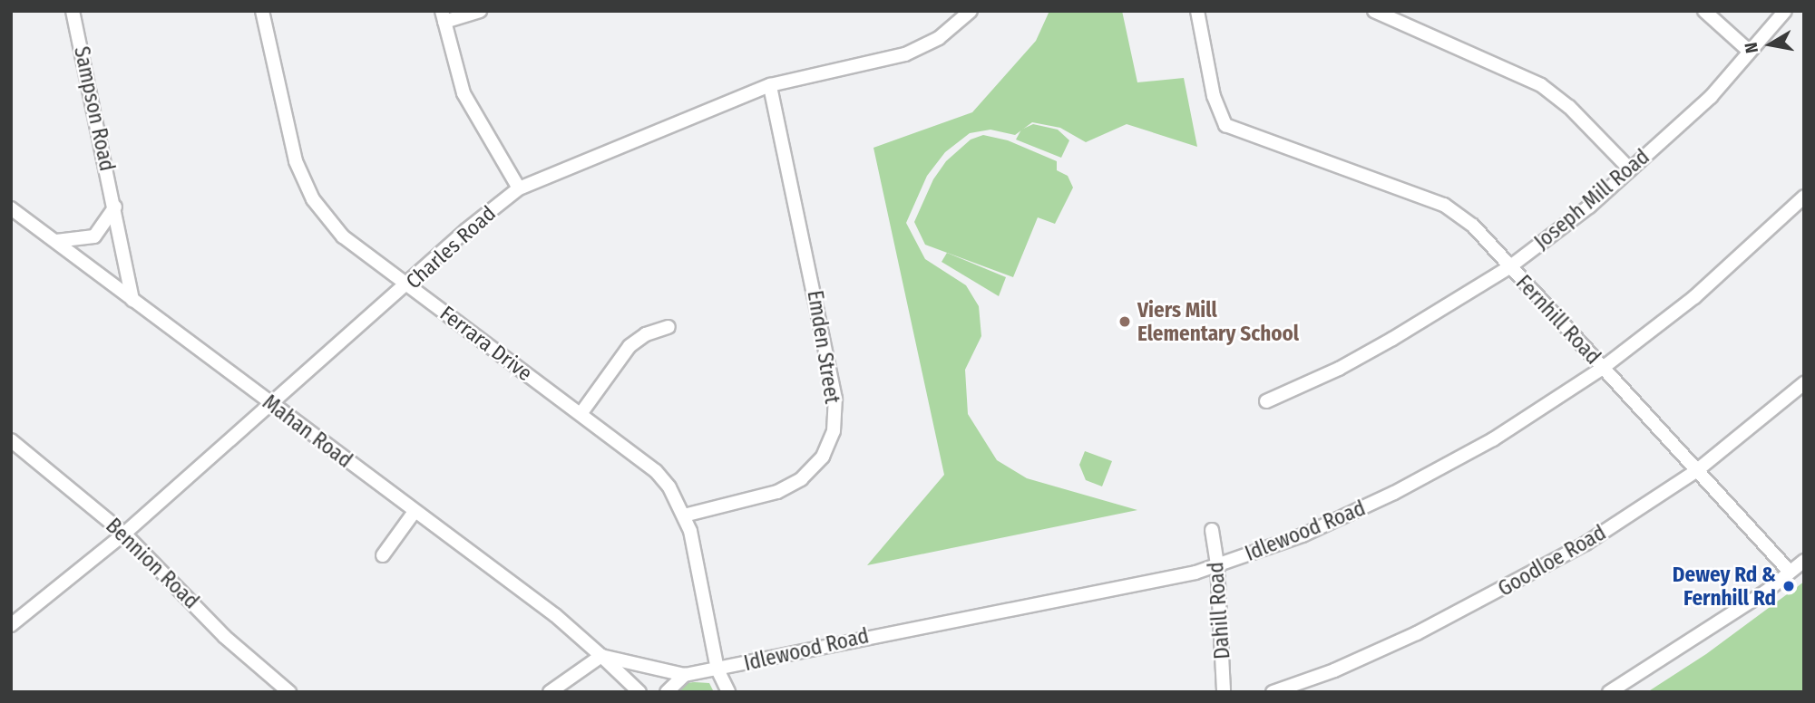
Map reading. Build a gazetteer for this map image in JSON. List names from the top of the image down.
{
  "streets": {
    "street": [
      "Sampson Road",
      "Joseph Mill Road",
      "Charles Road",
      "Fernhill Road",
      "Ferrara Drive",
      "Emden Street",
      "Mahan Road",
      "Idlewood Road",
      "Goodloe Road",
      "Bennion Road",
      "Dahill Road"
    ]
  },
  "crossings": [
    ["Sampson Road", "Mahan Road"],
    ["Joseph Mill Road", "Fernhill Road"],
    ["Charles Road", "Ferrara Drive"],
    ["Charles Road", "Emden Street"],
    ["Charles Road", "Mahan Road"],
    ["Charles Road", "Bennion Road"],
    ["Fernhill Road", "Idlewood Road"],
    ["Fernhill Road", "Goodloe Road"],
    ["Ferrara Drive", "Emden Street"],
    ["Ferrara Drive", "Mahan Road"],
    ["Ferrara Drive", "Idlewood Road"],
    ["Mahan Road", "Idlewood Road"],
    ["Idlewood Road", "Dahill Road"]
  ],
  "places": ["Viers Mill Elementary School", "Dewey Rd & Fernhill Rd"],
  "north": "left"
}
